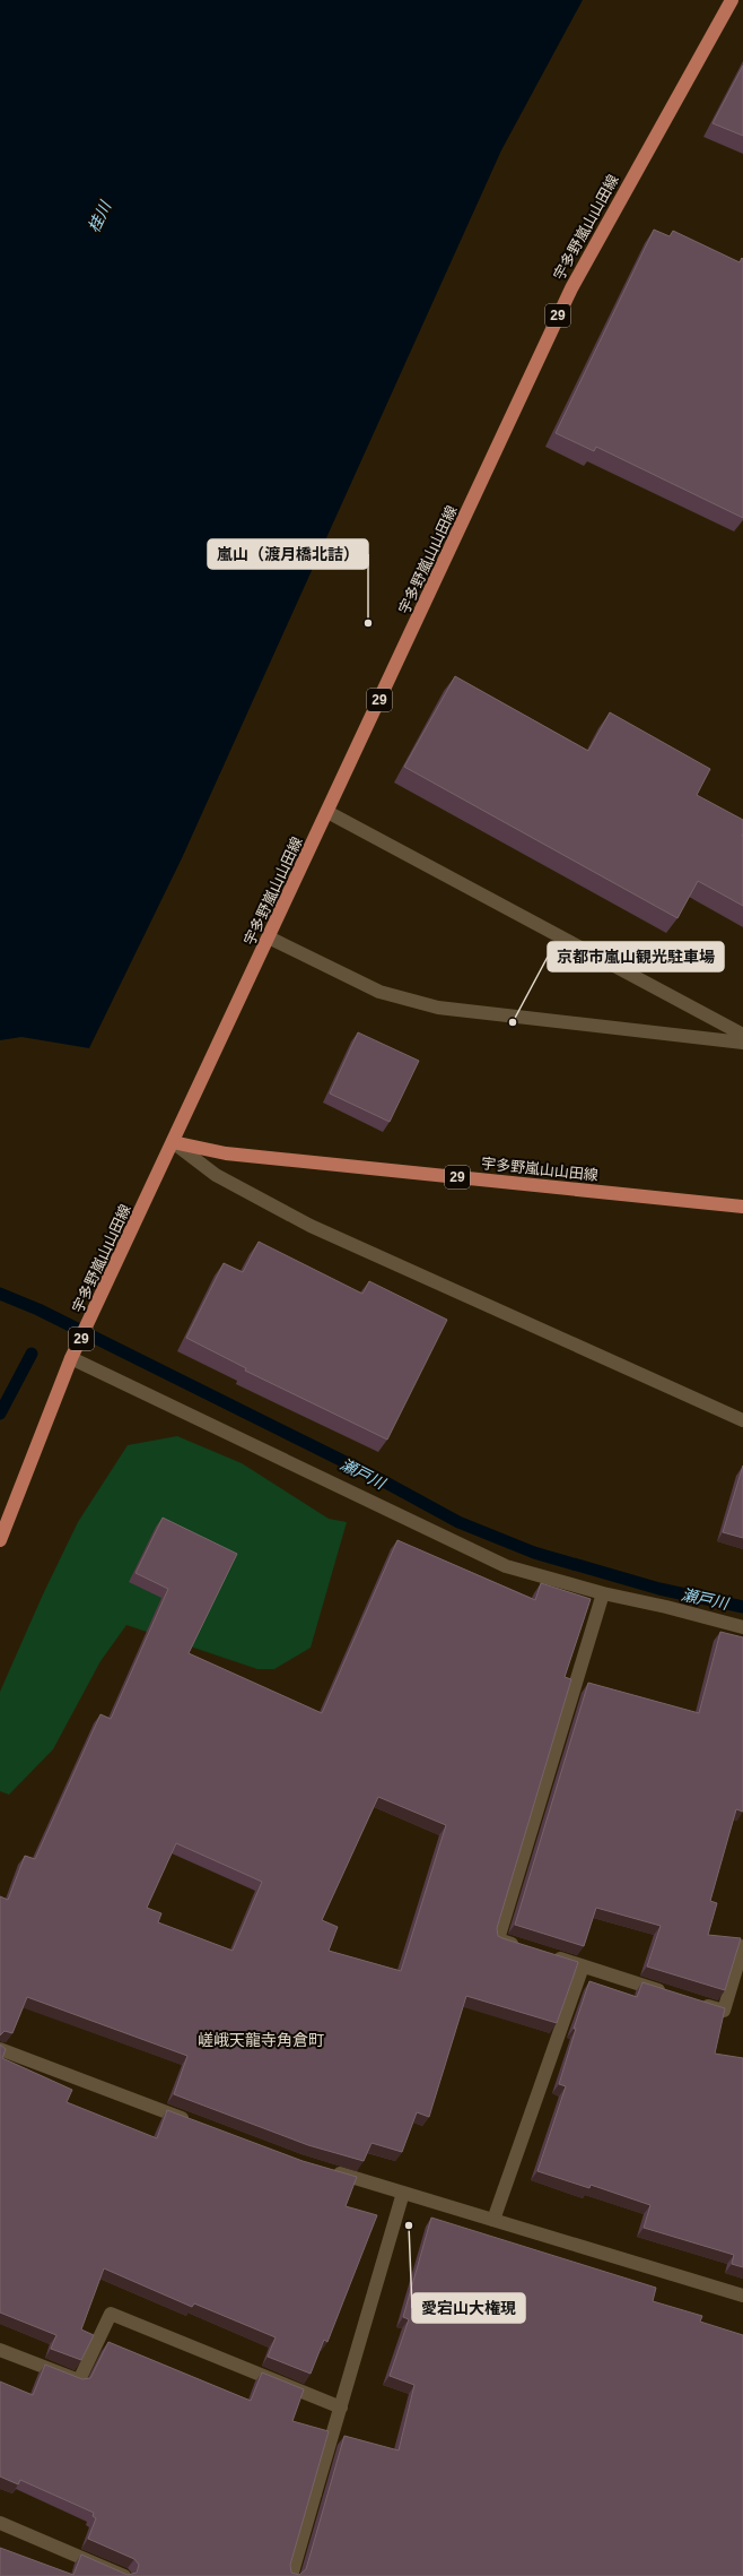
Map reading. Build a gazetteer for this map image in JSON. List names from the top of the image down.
{
  "streets": {
    "main road": ["宇多野嵐山山田線", "29"]
  },
  "districts": ["嵯峨天龍寺角倉町"],
  "water": ["桂川", "瀬戸川"],
  "places": ["嵐山（渡月橋北詰）", "京都市嵐山観光駐車場", "愛宕山大権現"]
}
